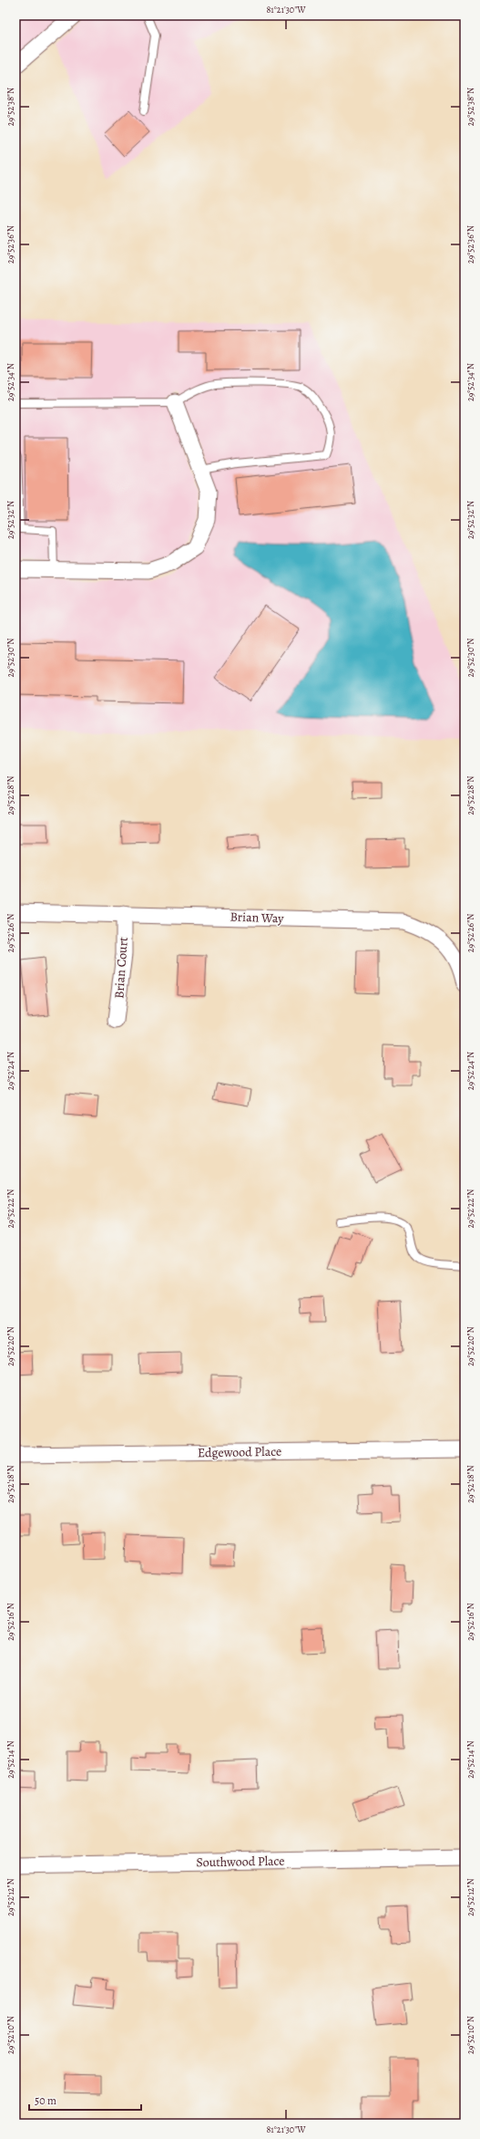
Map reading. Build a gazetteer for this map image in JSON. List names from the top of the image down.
{
  "streets": {
    "street": [
      "Brian Way",
      "Brian Court",
      "Edgewood Place",
      "Southwood Place"
    ]
  },
  "crossings": [
    ["Brian Way", "Brian Court"]
  ],
  "scale_bar": "50 m",
  "coordinates": [
    "81°21'30\"W",
    "29°52'38\"N",
    "29°52'36\"N",
    "29°52'34\"N",
    "29°52'32\"N",
    "29°52'30\"N",
    "29°52'28\"N",
    "29°52'26\"N",
    "29°52'24\"N",
    "29°52'22\"N",
    "29°52'20\"N",
    "29°52'18\"N",
    "29°52'16\"N",
    "29°52'14\"N",
    "29°52'12\"N",
    "29°52'10\"N"
  ]
}
